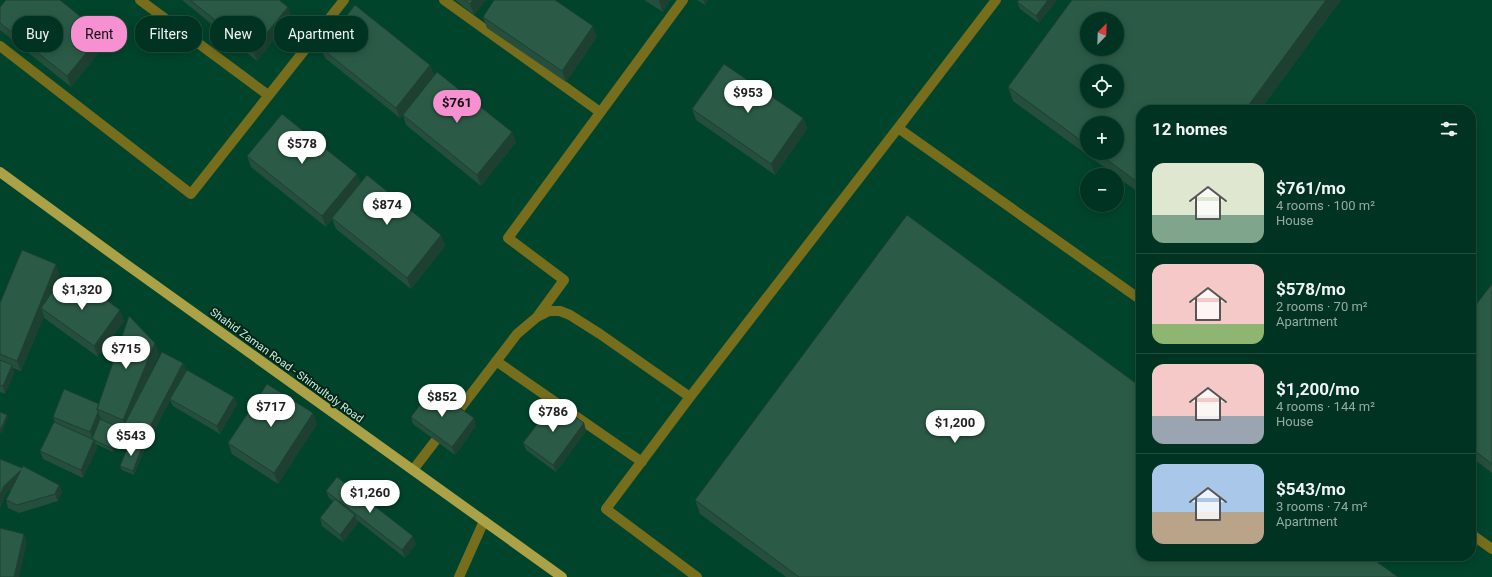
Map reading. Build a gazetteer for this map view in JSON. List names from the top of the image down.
{
  "streets": {
    "main road": ["Shahid Zaman Road - Shimultoly Road"]
  },
  "north": "top right",
  "page": {
    "map_buttons": ["+", "−"],
    "chip": [
      "Buy",
      "Rent",
      "Filters",
      "New",
      "Apartment"
    ],
    "price": [
      "$953",
      "$761",
      "$578",
      "$874",
      "$1,320",
      "$715",
      "$852",
      "$717",
      "$786",
      "$1,200",
      "$543",
      "$1,260"
    ],
    "heading": "12 homes",
    "list": [
      {
        "name": "$761/mo",
        "note": "4 rooms · 100 m² · House"
      },
      {
        "name": "$578/mo",
        "note": "2 rooms · 70 m² · Apartment"
      },
      {
        "name": "$1,200/mo",
        "note": "4 rooms · 144 m² · House"
      },
      {
        "name": "$543/mo",
        "note": "3 rooms · 74 m² · Apartment"
      }
    ]
  }
}
